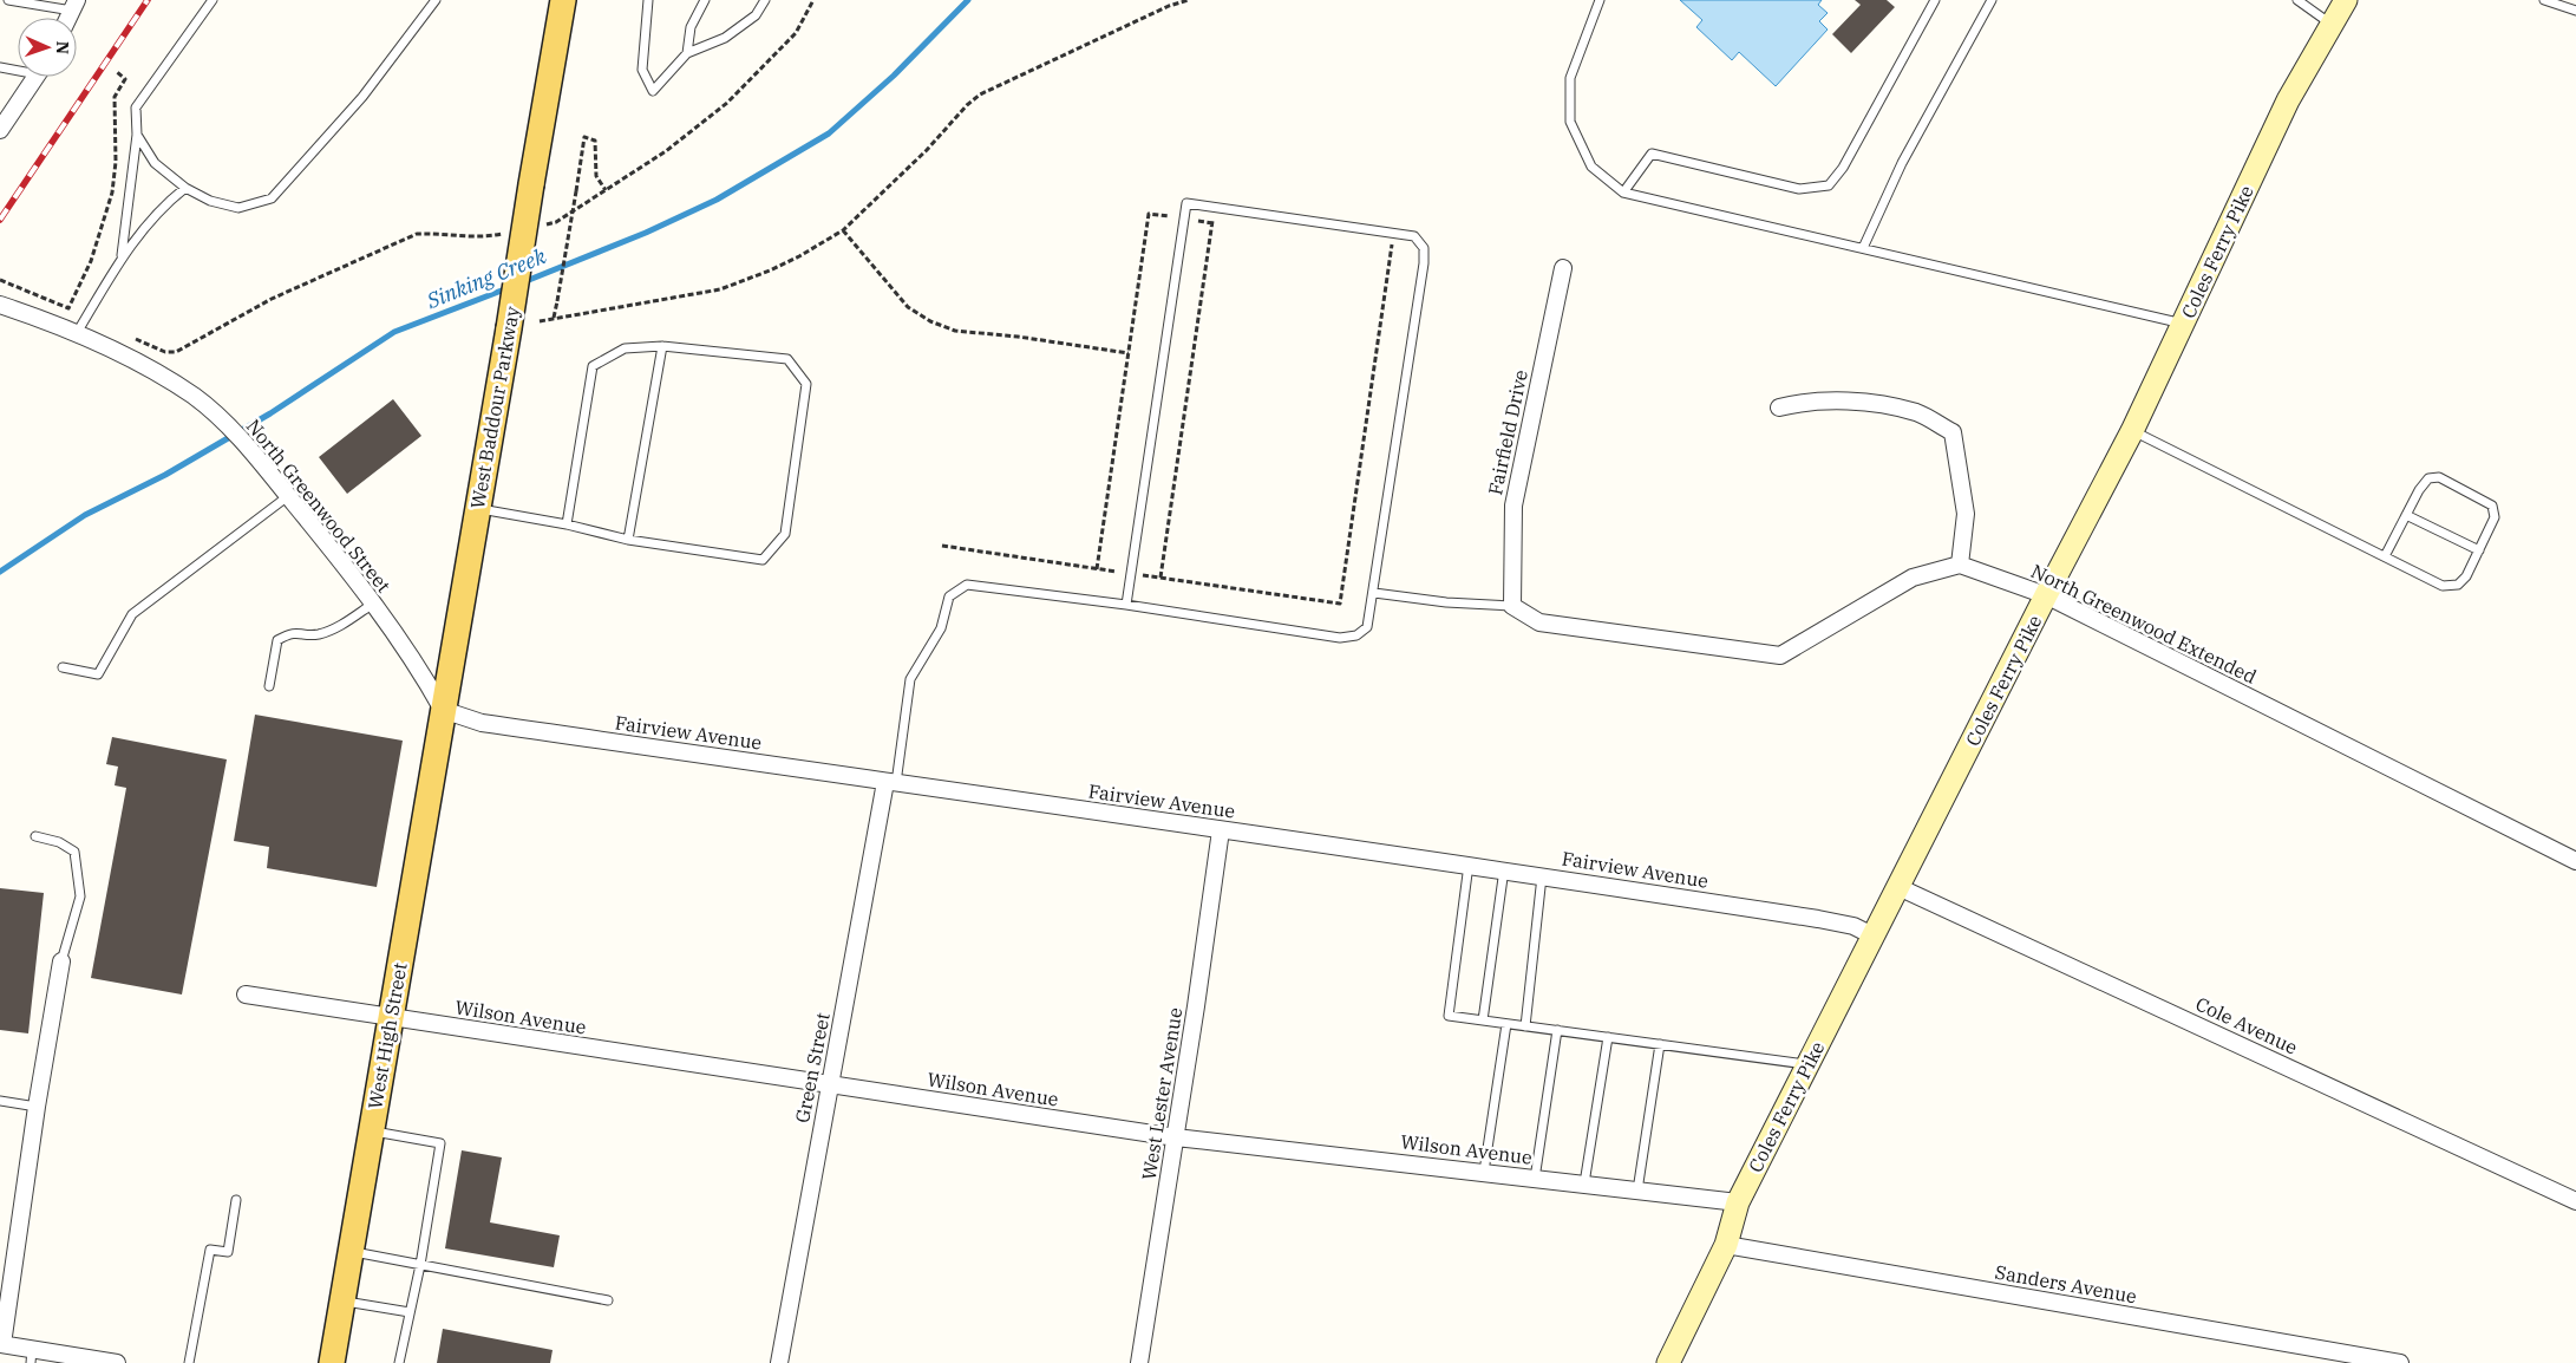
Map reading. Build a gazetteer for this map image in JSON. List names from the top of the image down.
{
  "streets": {
    "main road": ["West Baddour Parkway", "West High Street"],
    "street": [
      "Coles Ferry Pike",
      "Fairfield Drive",
      "North Greenwood Street",
      "North Greenwood Extended",
      "Fairview Avenue",
      "Wilson Avenue",
      "Cole Avenue",
      "Green Street",
      "West Lester Avenue",
      "Sanders Avenue"
    ]
  },
  "crossings": [
    ["Coles Ferry Pike", "North Greenwood Extended"],
    ["Coles Ferry Pike", "Fairview Avenue"],
    ["Coles Ferry Pike", "Wilson Avenue"],
    ["Coles Ferry Pike", "Cole Avenue"],
    ["Coles Ferry Pike", "Sanders Avenue"],
    ["West Baddour Parkway", "North Greenwood Street"],
    ["West Baddour Parkway", "Fairview Avenue"],
    ["West Baddour Parkway", "West High Street"],
    ["North Greenwood Street", "Fairview Avenue"],
    ["North Greenwood Street", "West High Street"],
    ["Fairview Avenue", "West High Street"],
    ["Fairview Avenue", "Green Street"],
    ["Fairview Avenue", "West Lester Avenue"],
    ["Wilson Avenue", "West High Street"],
    ["Wilson Avenue", "Green Street"],
    ["Wilson Avenue", "West Lester Avenue"]
  ],
  "water": ["Sinking Creek"],
  "north": "right"
}
